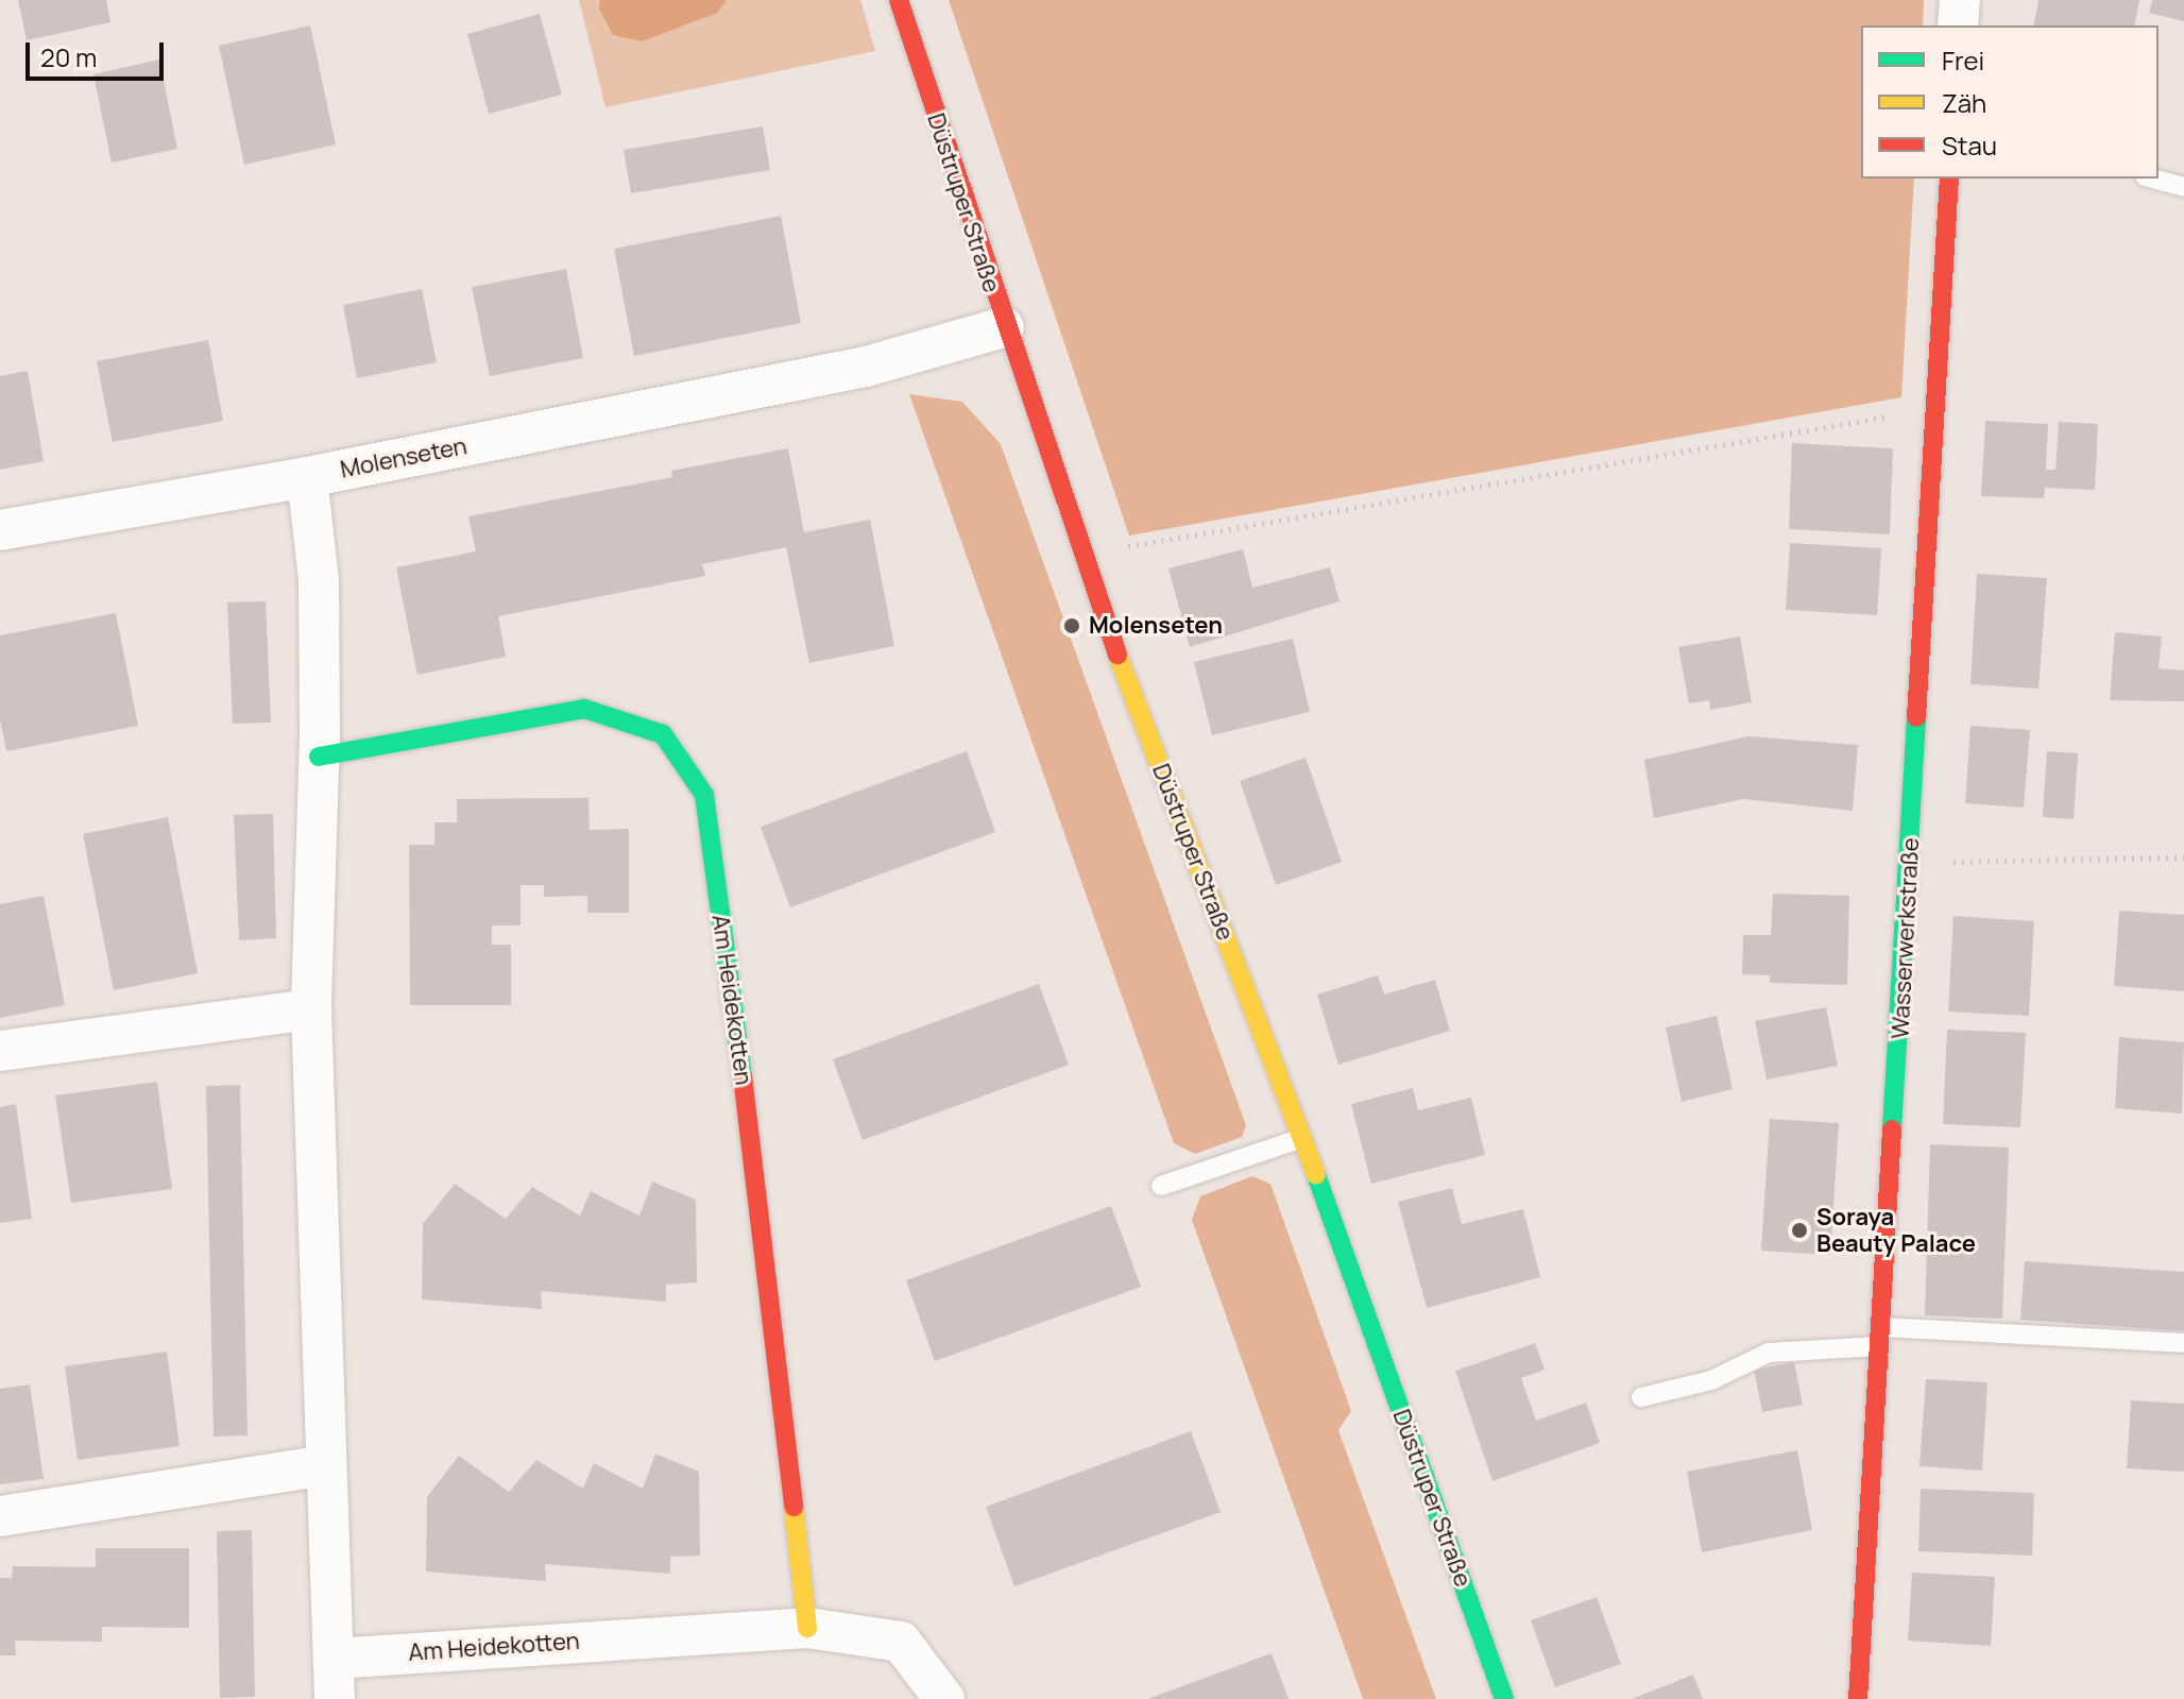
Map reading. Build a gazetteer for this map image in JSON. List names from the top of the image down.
{
  "streets": {
    "street": [
      "Düstruper Straße",
      "Molenseten",
      "Wasserwerkstraße",
      "Am Heidekotten"
    ]
  },
  "crossings": [
    ["Düstruper Straße", "Molenseten"]
  ],
  "places": ["Molenseten", "Soraya Beauty Palace"],
  "legend": ["Frei", "Zäh", "Stau"],
  "scale_bar": "20 m"
}
